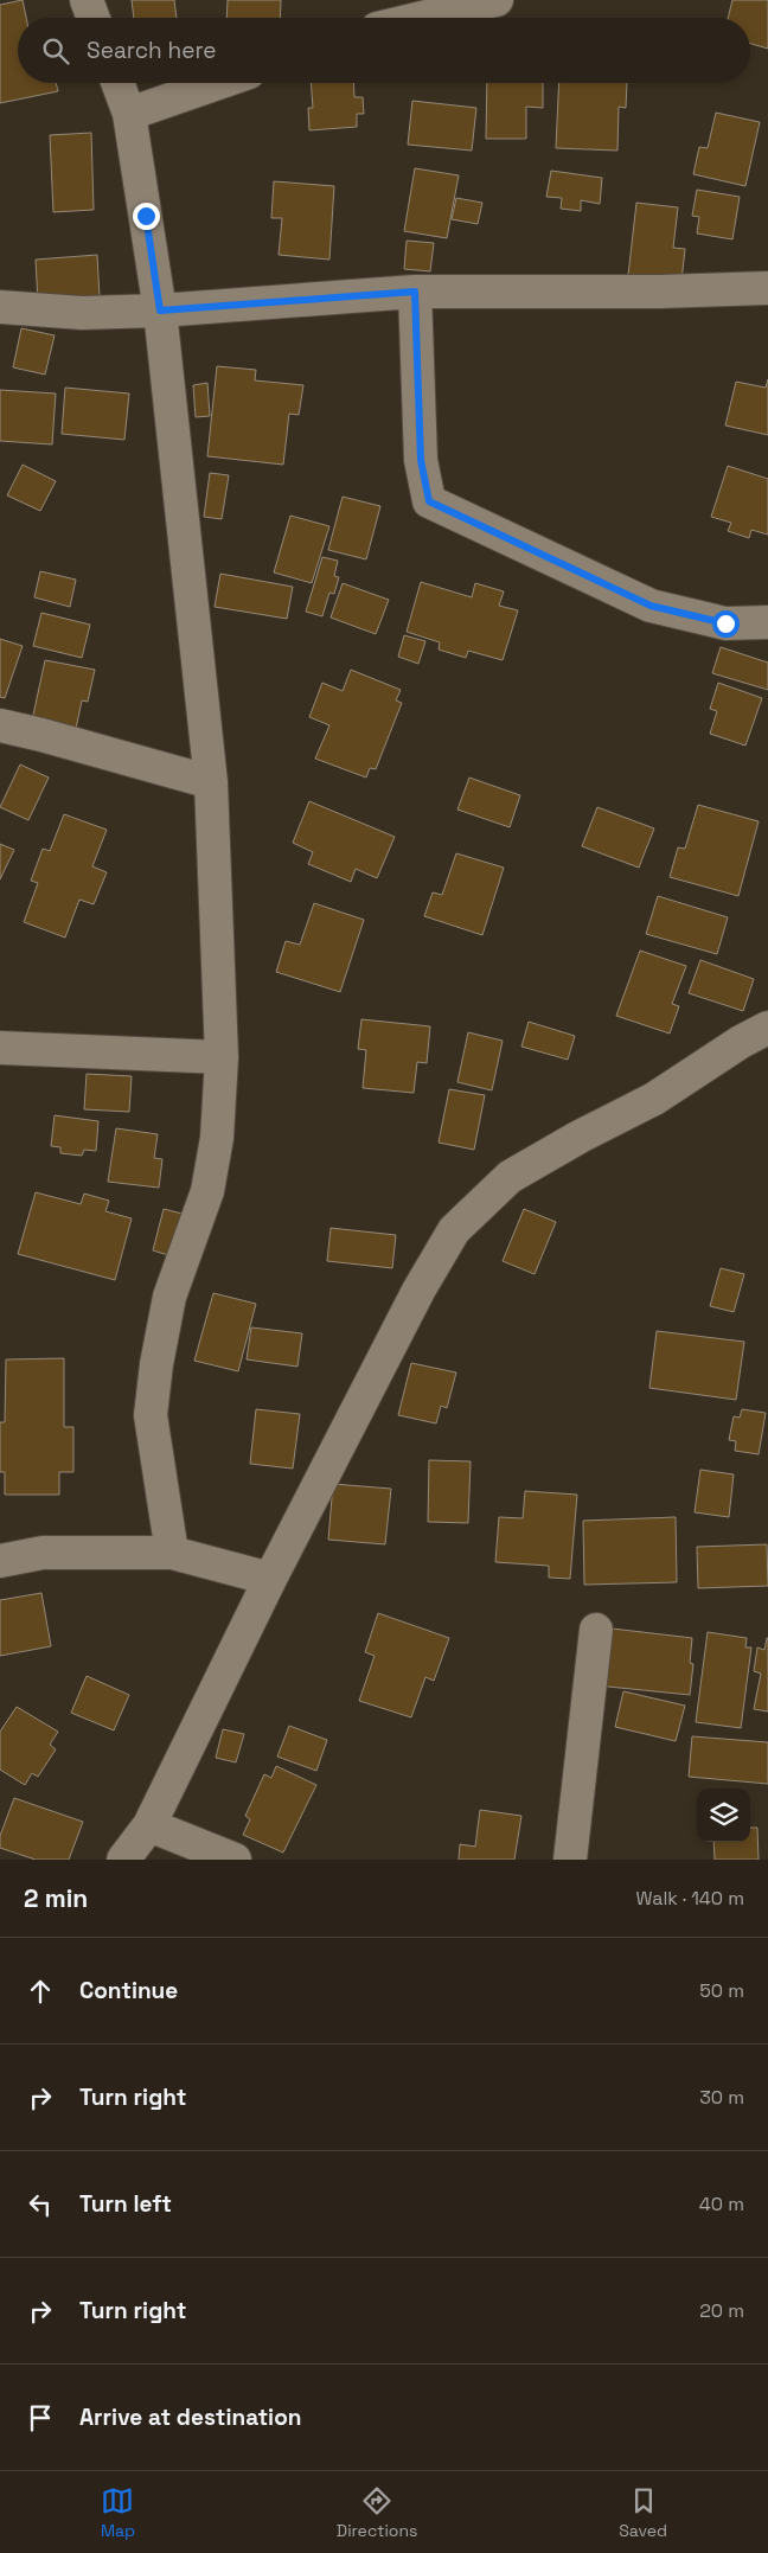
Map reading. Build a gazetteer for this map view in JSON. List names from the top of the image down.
{
  "page": {
    "search": "Search here",
    "heading": ["2 min", "Walk · 140 m"],
    "list": [
      ["Continue", "50 m"],
      ["Turn right", "30 m"],
      ["Turn left", "40 m"],
      ["Turn right", "20 m"],
      "Arrive at destination"
    ],
    "nav": ["Map", "Directions", "Saved"]
  }
}
